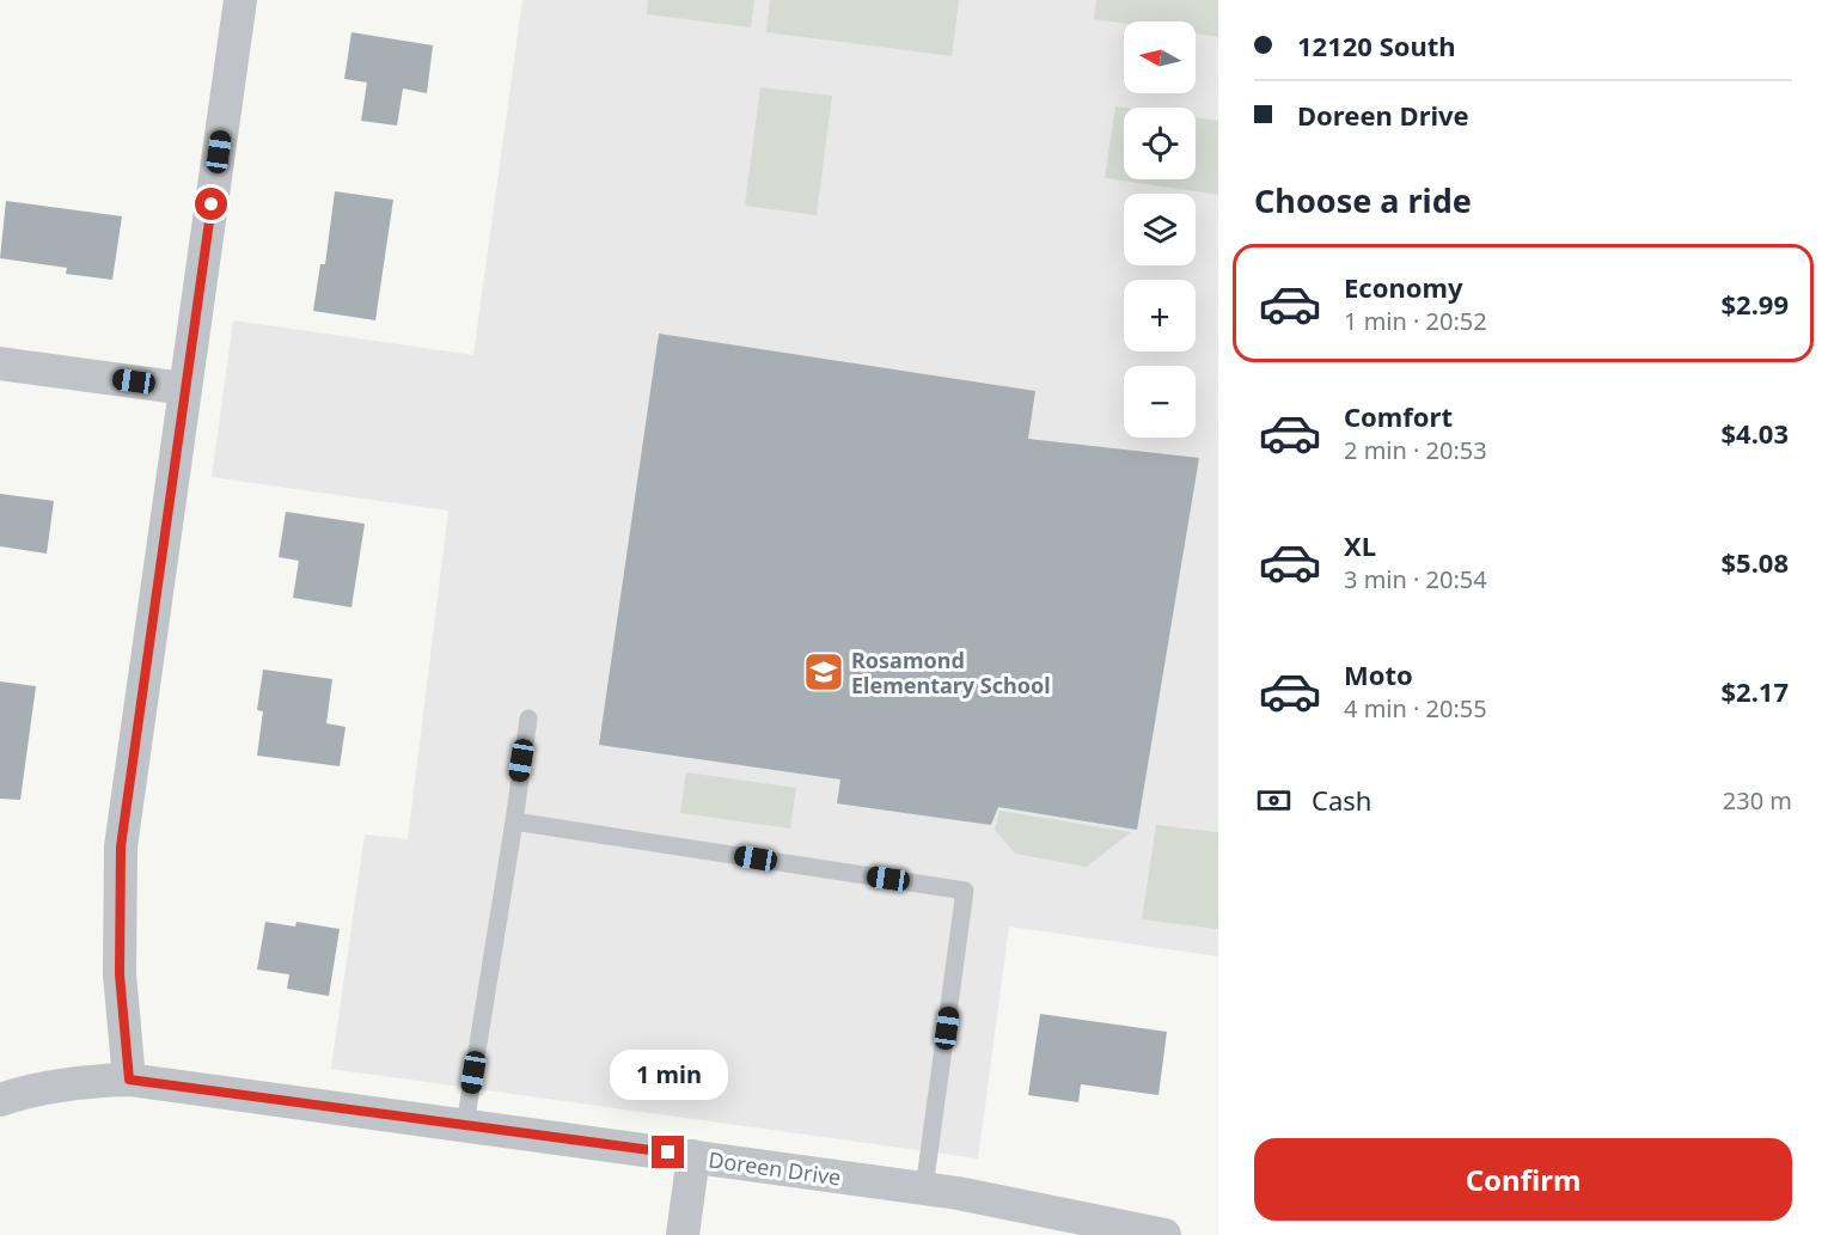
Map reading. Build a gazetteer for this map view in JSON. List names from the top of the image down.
{
  "streets": {
    "street": ["Doreen Drive"]
  },
  "places": {
    "school or university": ["Rosamond Elementary School"]
  },
  "north": "left",
  "page": {
    "banner": ["12120 South", "Doreen Drive"],
    "map_buttons": ["+", "−"],
    "heading": "Choose a ride",
    "list": [
      {
        "name": "Economy",
        "note": "1 min · 20:52",
        "value": "$2.99"
      },
      {
        "name": "Comfort",
        "note": "2 min · 20:53",
        "value": "$4.03"
      },
      {
        "name": "XL",
        "note": "3 min · 20:54",
        "value": "$5.08"
      },
      {
        "name": "Moto",
        "note": "4 min · 20:55",
        "value": "$2.17"
      }
    ],
    "pay": ["Cash", "230 m"],
    "bubble": "1 min",
    "buttons": "Confirm"
  }
}
